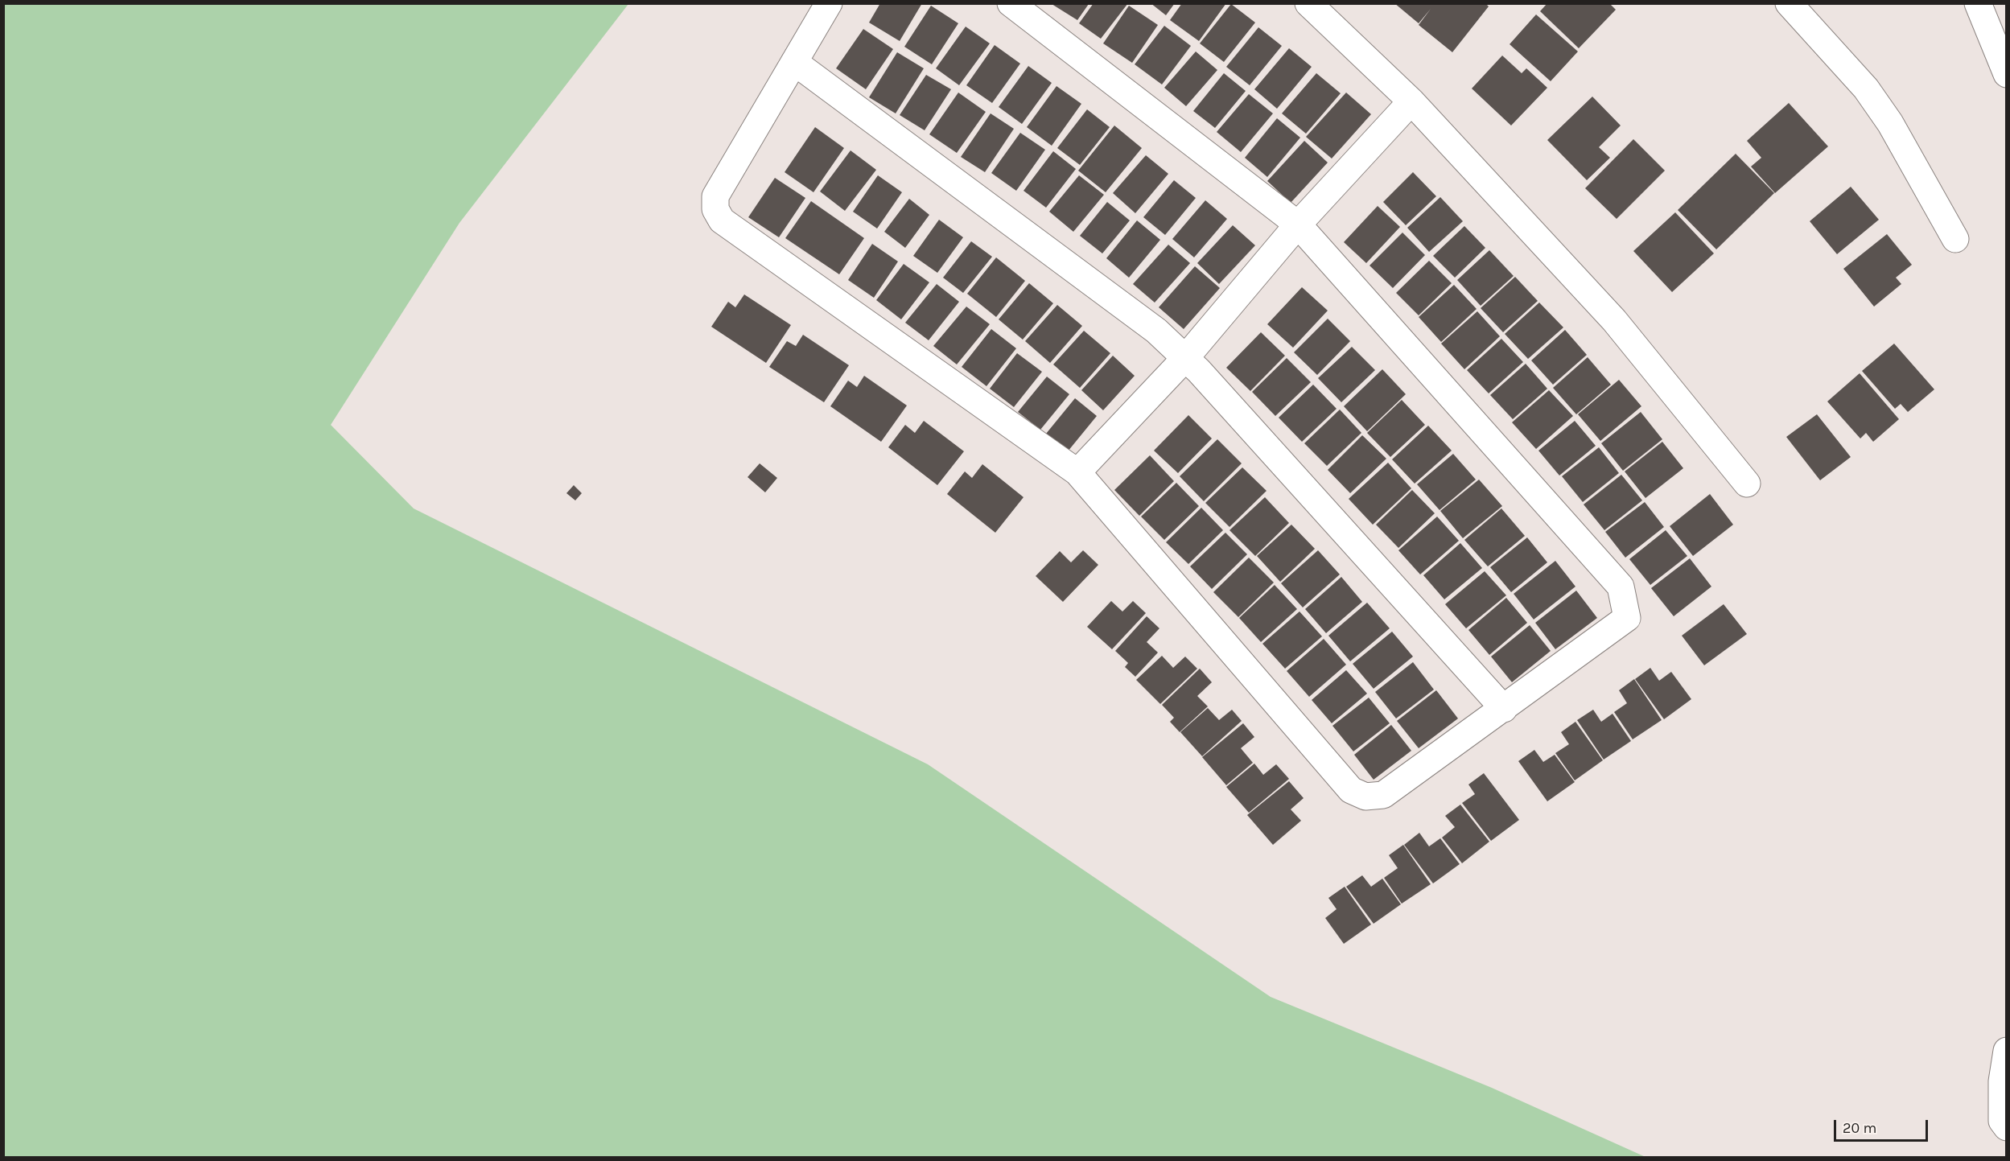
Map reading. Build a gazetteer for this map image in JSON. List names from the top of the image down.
{
  "scale_bar": "20 m"
}
